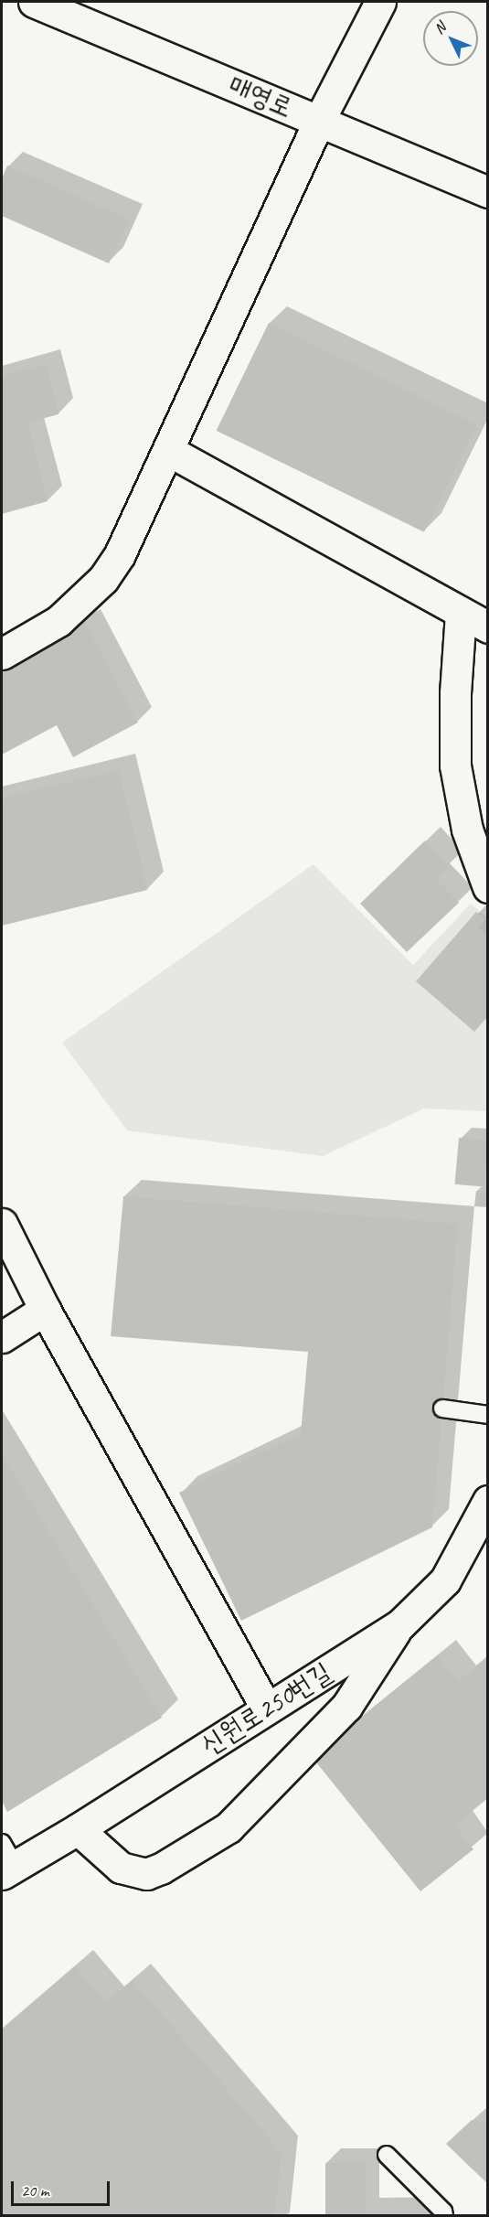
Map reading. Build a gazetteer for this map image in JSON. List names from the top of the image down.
{
  "streets": {
    "street": ["매영로", "신원로250번길"]
  },
  "scale_bar": "20 m",
  "north": "top left"
}
